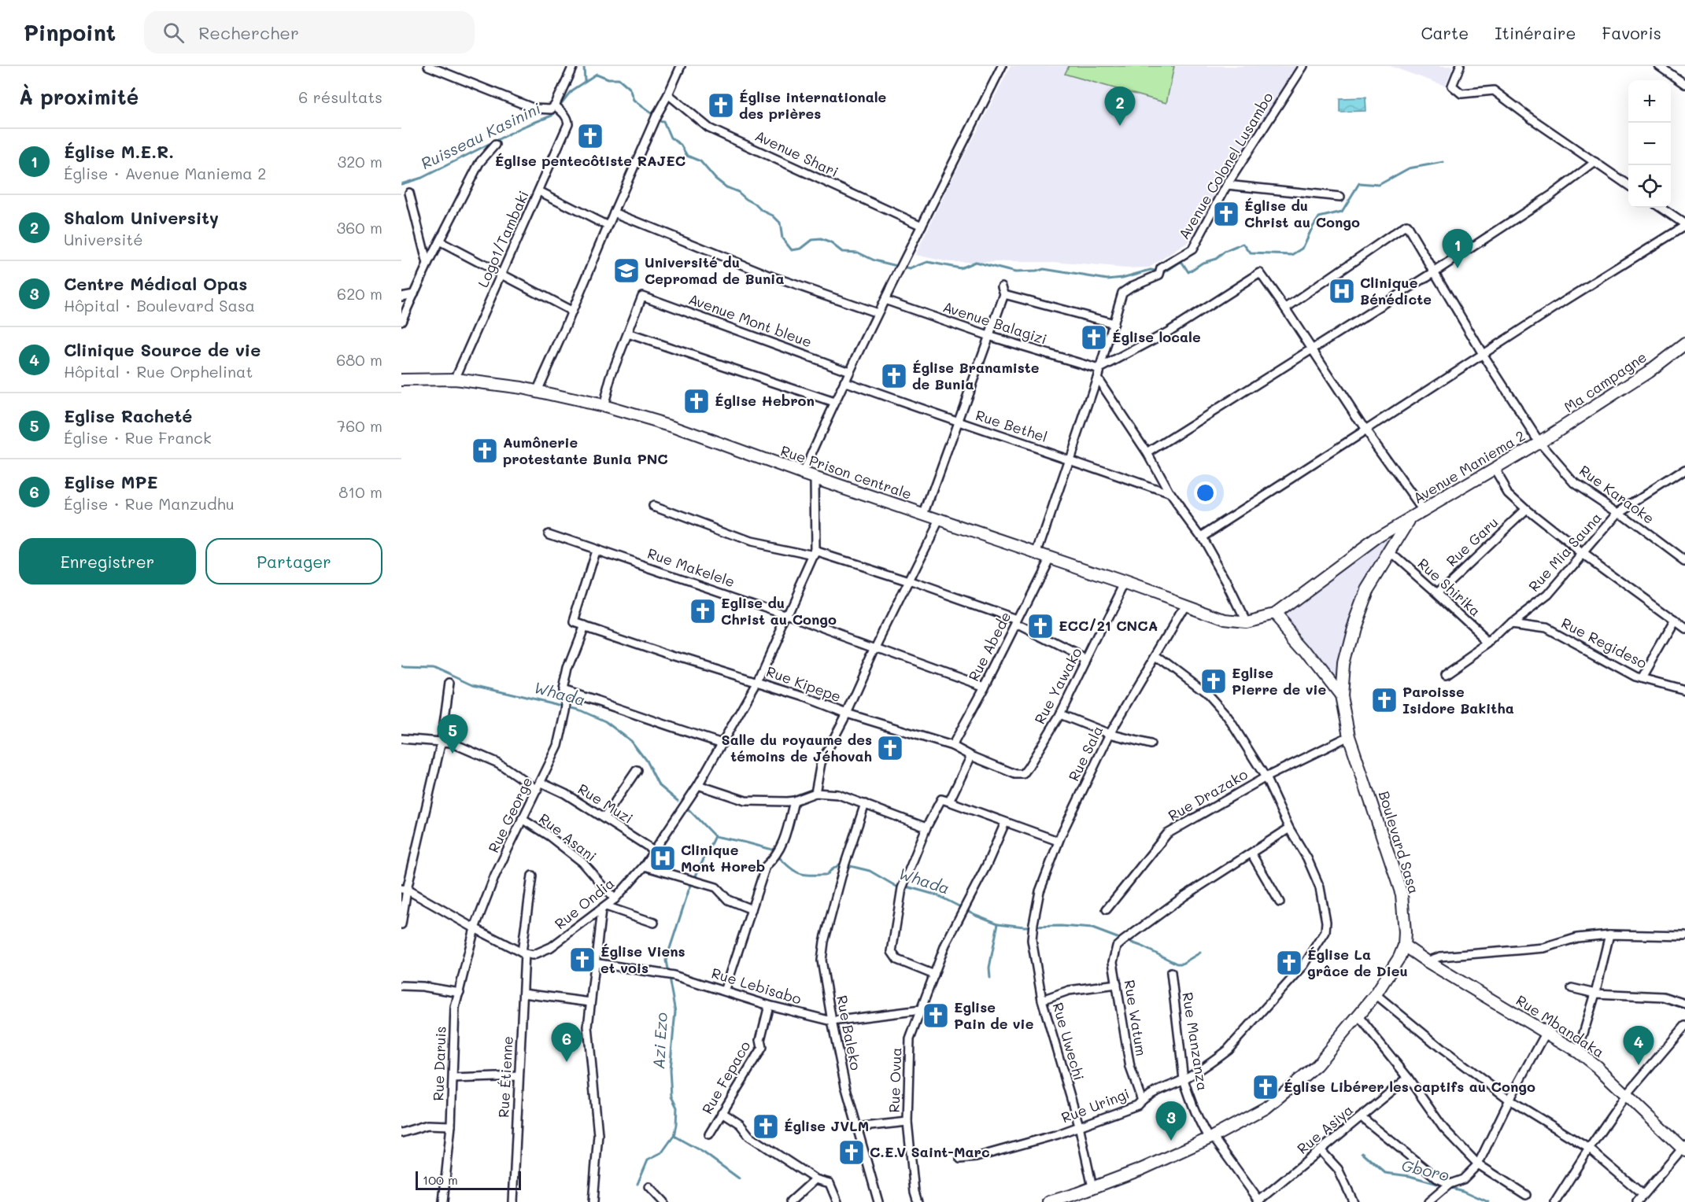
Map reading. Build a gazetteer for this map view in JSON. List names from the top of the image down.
{
  "streets": {
    "street": [
      "Avenue Shari",
      "Avenue Colonel Lusambo",
      "Logo1/Tambaki",
      "Avenue Mont bleue",
      "Avenue Balagizi",
      "Ma campagne",
      "Rue Bethel",
      "Avenue Maniema 2",
      "Rue Prison centrale",
      "Rue Karaoke",
      "Rue Garu",
      "Rue Mia Sauna",
      "Rue Makelele",
      "Rue Shirika",
      "Rue Regideso",
      "Rue Abede",
      "Rue Kipepe",
      "Rue Yawako",
      "Rue Sala",
      "Rue Drazako",
      "Rue Muzi",
      "Rue George",
      "Rue Asani",
      "Boulevard Sasa",
      "Rue Ondia",
      "Rue Lebisabo",
      "Rue Watum",
      "Rue Mbandaka",
      "Rue Baleko",
      "Rue Uwechi",
      "Rue Manzanza",
      "Rue Daruis",
      "Rue Étienne",
      "Rue Fepaco",
      "Rue Ovua",
      "Rue Uringi",
      "Rue Asiya"
    ]
  },
  "crossings": [
    ["Avenue Colonel Lusambo", "Avenue Balagizi"],
    ["Avenue Colonel Lusambo", "Rue Bethel"],
    ["Avenue Colonel Lusambo", "Rue Prison centrale"],
    ["Logo1/Tambaki", "Rue Prison centrale"],
    ["Ma campagne", "Avenue Maniema 2"],
    ["Ma campagne", "Rue Karaoke"],
    ["Avenue Maniema 2", "Rue Prison centrale"],
    ["Avenue Maniema 2", "Rue Karaoke"],
    ["Avenue Maniema 2", "Boulevard Sasa"],
    ["Rue Prison centrale", "Rue Abede"],
    ["Rue Prison centrale", "Rue Yawako"],
    ["Rue Prison centrale", "Rue Sala"],
    ["Rue Prison centrale", "Boulevard Sasa"],
    ["Rue Karaoke", "Rue Mia Sauna"],
    ["Rue Garu", "Rue Shirika"],
    ["Rue Mia Sauna", "Rue Shirika"],
    ["Rue Mia Sauna", "Rue Regideso"],
    ["Rue Makelele", "Rue Abede"],
    ["Rue Makelele", "Rue Kipepe"],
    ["Rue Makelele", "Rue Ondia"],
    ["Rue Shirika", "Boulevard Sasa"],
    ["Rue Abede", "Rue Kipepe"],
    ["Rue Kipepe", "Rue Yawako"],
    ["Rue Kipepe", "Rue Ondia"],
    ["Rue Sala", "Rue Uwechi"],
    ["Rue Sala", "Rue Uringi"],
    ["Rue Drazako", "Boulevard Sasa"],
    ["Rue Drazako", "Rue Uringi"],
    ["Rue Muzi", "Rue George"],
    ["Rue Muzi", "Rue Ondia"],
    ["Rue George", "Rue Asani"],
    ["Rue George", "Rue Daruis"],
    ["Rue Asani", "Rue Ondia"],
    ["Boulevard Sasa", "Rue Mbandaka"],
    ["Boulevard Sasa", "Rue Uwechi"],
    ["Boulevard Sasa", "Rue Manzanza"],
    ["Rue Ondia", "Rue Étienne"],
    ["Rue Lebisabo", "Rue Baleko"],
    ["Rue Lebisabo", "Rue Fepaco"],
    ["Rue Watum", "Rue Uringi"],
    ["Rue Uwechi", "Rue Uringi"],
    ["Rue Manzanza", "Rue Uringi"],
    ["Rue Manzanza", "Rue Asiya"]
  ],
  "water": [
    "Ruisseau Kasinini",
    "Whada",
    "Azi Ezo",
    "Gboro"
  ],
  "places": {
    "church": [
      "Église internationale des prières",
      "Église pentecôtiste RAJEC",
      "Église du Christ au Congo",
      "Église locale",
      "Église Branamiste de Bunia",
      "Église Hebron",
      "Aumônerie protestante Bunia PNC",
      "Eglise du Christ au Congo",
      "ECC/21 CNCA",
      "Eglise Pierre de vie",
      "Paroisse Isidore Bakitha",
      "Salle du royaume des témoins de Jéhovah",
      "Église Viens et vois",
      "Église La grâce de Dieu",
      "Eglise Pain de vie",
      "Église Libérer les captifs au Congo",
      "Église JVLM",
      "C.E.V Saint-Marc"
    ],
    "school or university": ["Université du Cepromad de Bunia"],
    "hospital": ["Clinique Bénédicte", "Clinique Mont Horeb"]
  },
  "scale_bar": "100 m",
  "page": {
    "header": "Pinpoint",
    "search": "Rechercher",
    "nav": ["Carte", "Itinéraire", "Favoris"],
    "heading": ["À proximité", "6 résultats"],
    "map_buttons": ["+", "−"],
    "pins": [
      "2",
      "1",
      "5",
      "6",
      "4",
      "3"
    ],
    "list": [
      {
        "mark": "1",
        "name": "Église M.E.R.",
        "note": "Église · Avenue Maniema 2",
        "value": "320 m"
      },
      {
        "mark": "2",
        "name": "Shalom University",
        "note": "Université",
        "value": "360 m"
      },
      {
        "mark": "3",
        "name": "Centre Médical Opas",
        "note": "Hôpital · Boulevard Sasa",
        "value": "620 m"
      },
      {
        "mark": "4",
        "name": "Clinique Source de vie",
        "note": "Hôpital · Rue Orphelinat",
        "value": "680 m"
      },
      {
        "mark": "5",
        "name": "Eglise Racheté",
        "note": "Église · Rue Franck",
        "value": "760 m"
      },
      {
        "mark": "6",
        "name": "Eglise MPE",
        "note": "Église · Rue Manzudhu",
        "value": "810 m"
      }
    ],
    "buttons": ["Enregistrer", "Partager"],
    "scale": "100 m"
  }
}
